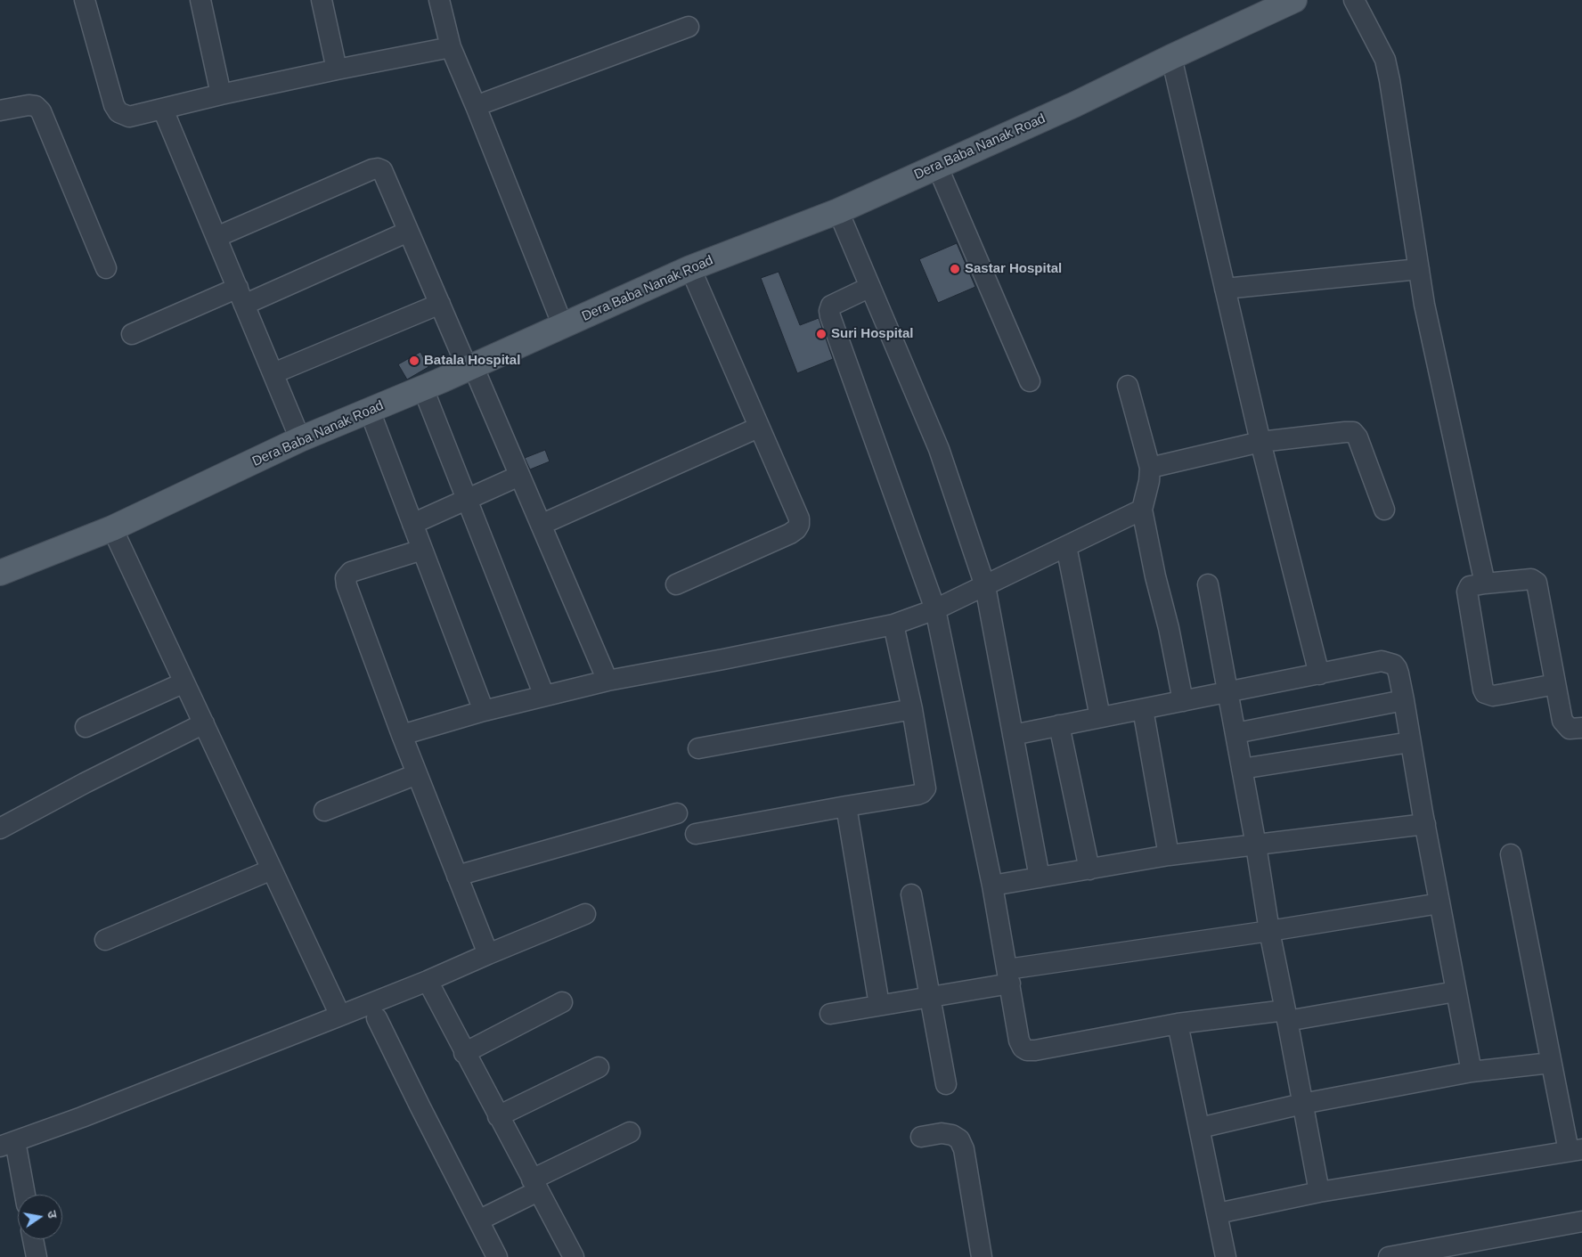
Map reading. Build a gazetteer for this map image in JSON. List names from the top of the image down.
{
  "streets": {
    "main road": ["Dera Baba Nanak Road"]
  },
  "places": ["Sastar Hospital", "Suri Hospital", "Batala Hospital"],
  "north": "right"
}
